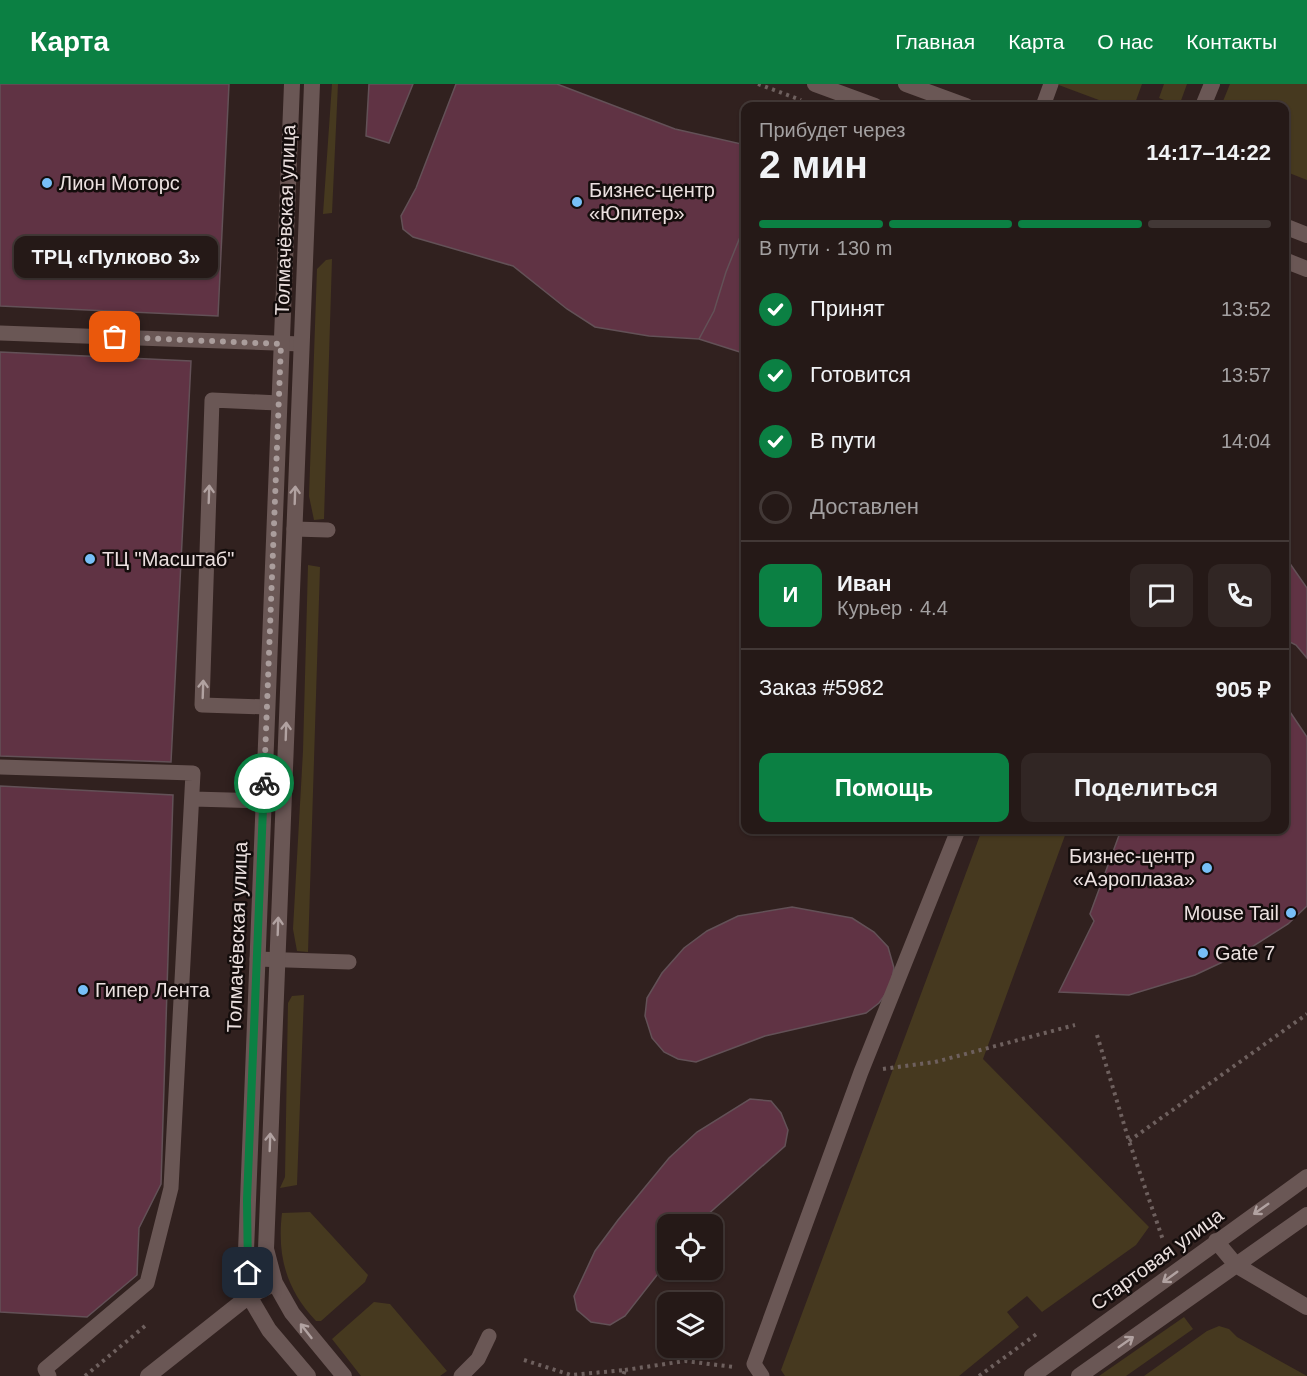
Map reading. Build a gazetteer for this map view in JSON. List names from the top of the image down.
{
  "streets": {
    "street": ["Толмачёвская улица", "Стартовая улица"]
  },
  "places": [
    "Лион Моторс",
    "Бизнес-центр «Юпитер»",
    "ТРЦ «Пулково 3»",
    "ТЦ \"Масштаб\"",
    "Бизнес-центр «Аэроплаза»",
    "Mouse Tail",
    "Gate 7",
    "Гипер Лента"
  ],
  "page": {
    "header": "Карта",
    "nav": [
      "Главная",
      "Карта",
      "О нас",
      "Контакты"
    ],
    "heading": ["2 мин", "Прибудет через", "14:17–14:22"],
    "panel": [
      "Иван",
      "Курьер · 4.4",
      "Заказ #5982",
      "905 ₽"
    ],
    "bar": "В пути · 130 m",
    "bubble": "ТРЦ «Пулково 3»",
    "list": [
      ["Принят", "13:52"],
      ["Готовится", "13:57"],
      ["В пути", "14:04"],
      "Доставлен"
    ],
    "round": "И",
    "buttons": ["Помощь", "Поделиться"]
  }
}
